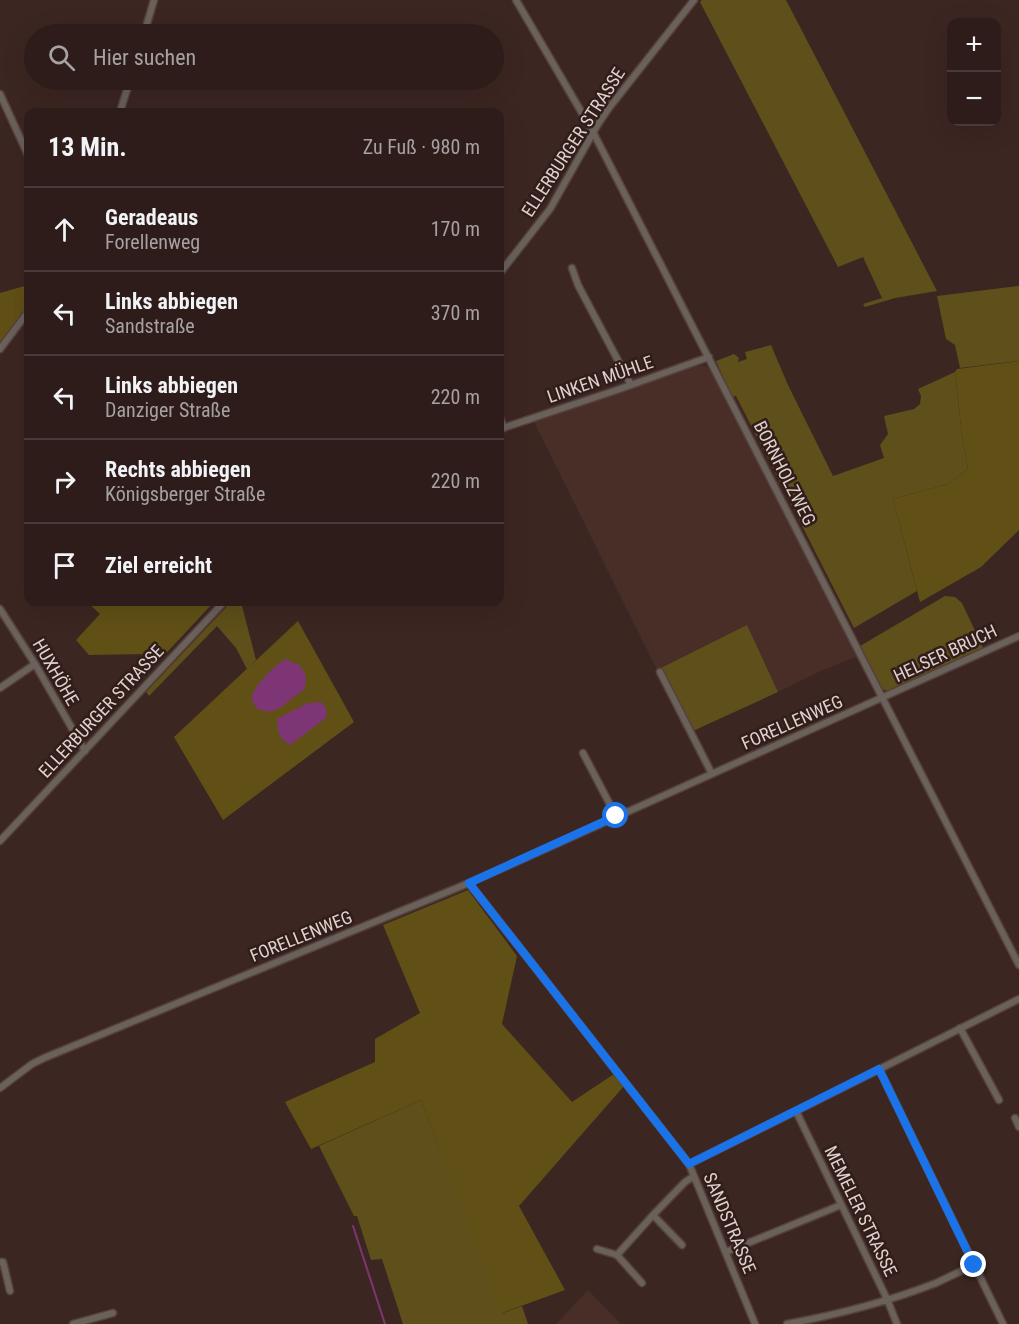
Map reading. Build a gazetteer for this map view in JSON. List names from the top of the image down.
{
  "streets": {
    "street": [
      "ELLERBURGER STRASSE",
      "LINKEN MÜHLE",
      "BORNHOLZWEG",
      "HELSER BRUCH",
      "HUXHÖHE",
      "FORELLENWEG",
      "MEMELER STRASSE",
      "SANDSTRASSE"
    ]
  },
  "crossings": [
    ["ELLERBURGER STRASSE", "BORNHOLZWEG"],
    ["ELLERBURGER STRASSE", "HUXHÖHE"],
    ["LINKEN MÜHLE", "BORNHOLZWEG"],
    ["BORNHOLZWEG", "HELSER BRUCH"],
    ["BORNHOLZWEG", "FORELLENWEG"],
    ["HELSER BRUCH", "FORELLENWEG"],
    ["FORELLENWEG", "SANDSTRASSE"]
  ],
  "page": {
    "map_buttons": ["+", "−"],
    "search": "Hier suchen",
    "heading": ["13 Min.", "Zu Fuß · 980 m"],
    "list": [
      ["Geradeaus", "Forellenweg", "170 m"],
      ["Links abbiegen", "Sandstraße", "370 m"],
      ["Links abbiegen", "Danziger Straße", "220 m"],
      ["Rechts abbiegen", "Königsberger Straße", "220 m"],
      "Ziel erreicht"
    ]
  }
}
